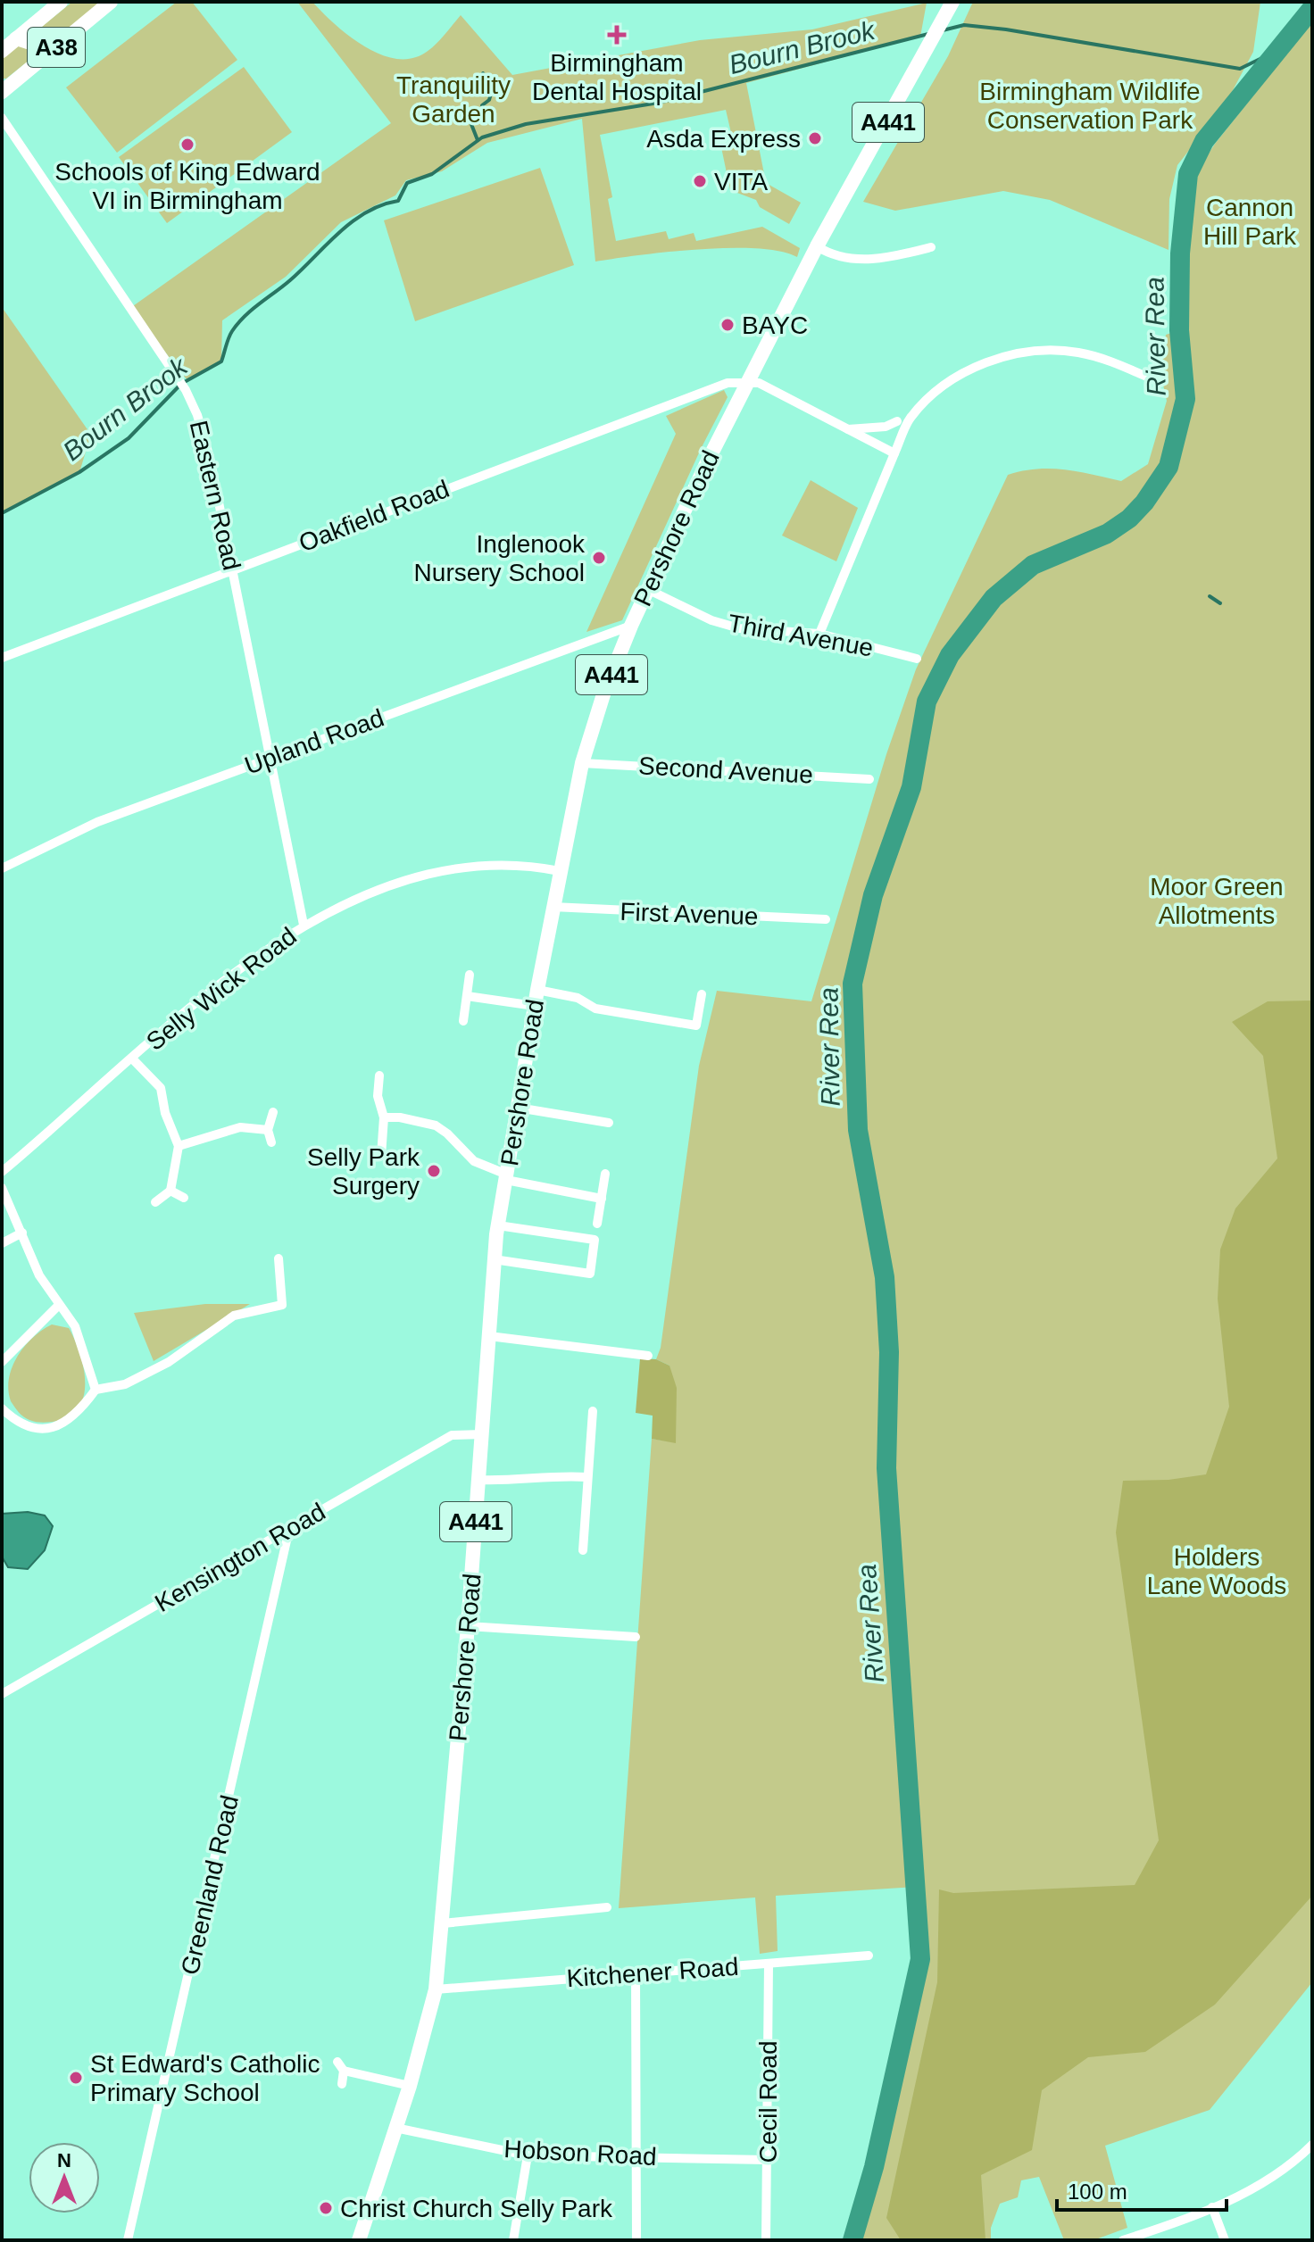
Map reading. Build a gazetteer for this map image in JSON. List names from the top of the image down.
{
  "streets": {
    "main road": ["A38", "A441", "Pershore Road"],
    "street": [
      "Eastern Road",
      "Oakfield Road",
      "Third Avenue",
      "Upland Road",
      "Second Avenue",
      "First Avenue",
      "Selly Wick Road",
      "Kensington Road",
      "Greenland Road",
      "Kitchener Road",
      "Cecil Road",
      "Hobson Road"
    ]
  },
  "crossings": [
    ["Eastern Road", "Oakfield Road"],
    ["Eastern Road", "Upland Road"],
    ["Eastern Road", "Selly Wick Road"],
    ["Oakfield Road", "Pershore Road"],
    ["Pershore Road", "Third Avenue"],
    ["Pershore Road", "Upland Road"],
    ["Pershore Road", "Second Avenue"],
    ["Pershore Road", "First Avenue"],
    ["Pershore Road", "Selly Wick Road"],
    ["Pershore Road", "Kensington Road"],
    ["Pershore Road", "Kitchener Road"],
    ["Pershore Road", "Hobson Road"],
    ["Kensington Road", "Greenland Road"],
    ["Kitchener Road", "Cecil Road"],
    ["Cecil Road", "Hobson Road"]
  ],
  "water": ["Bourn Brook", "River Rea"],
  "parks": [
    "Tranquility Garden",
    "Birmingham Wildlife Conservation Park",
    "Cannon Hill Park",
    "Moor Green Allotments",
    "Holders Lane Woods"
  ],
  "places": {
    "health": ["Birmingham Dental Hospital"],
    "other": [
      "Asda Express",
      "Schools of King Edward VI in Birmingham",
      "VITA",
      "BAYC",
      "Inglenook Nursery School",
      "Selly Park Surgery",
      "St Edward's Catholic Primary School",
      "Christ Church Selly Park"
    ]
  },
  "scale_bar": "100 m",
  "north": "top"
}
